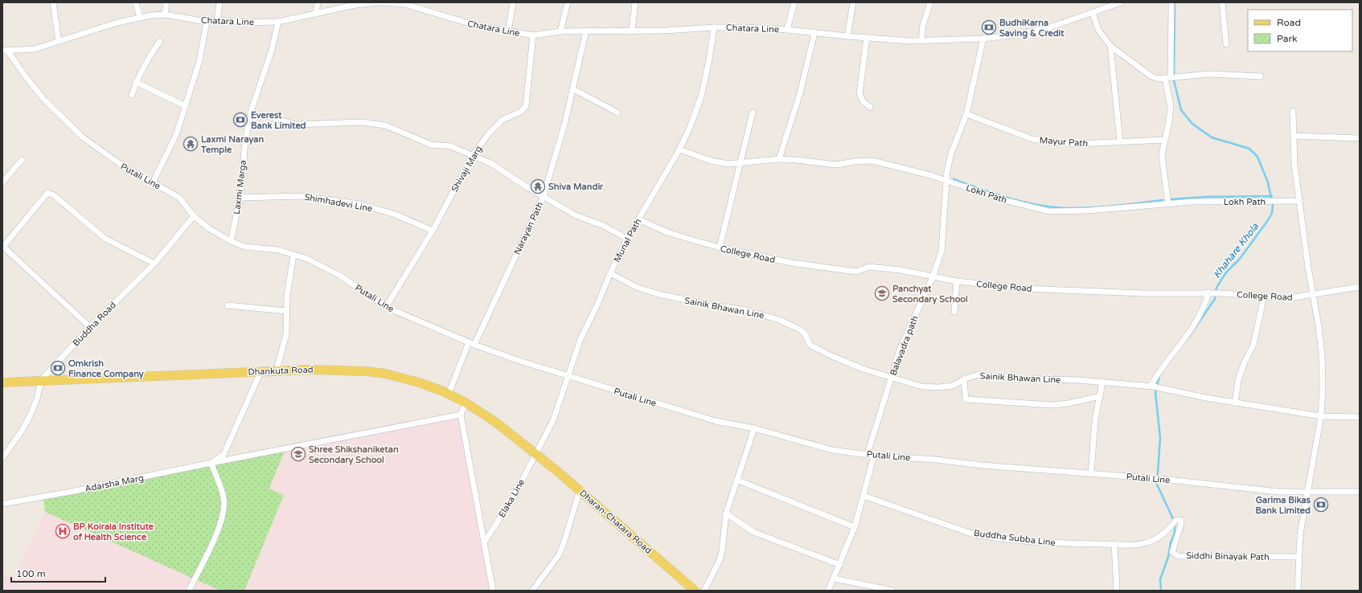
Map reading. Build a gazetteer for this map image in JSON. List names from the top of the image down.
{
  "streets": {
    "main road": ["Dhankuta Road", "Dharan-Chatara Road"],
    "street": [
      "Chatara Line",
      "Mayur Path",
      "Shivaji Marg",
      "Putali Line",
      "Laxmi Marga",
      "Lokh Path",
      "Shimhadevi Line",
      "Narayan Path",
      "Munal Path",
      "College Road",
      "Sainik Bhawan Line",
      "Buddha Road",
      "Balavadra path",
      "Adarsha Marg",
      "Elaka Line",
      "Buddha Subba Line",
      "Siddhi Binayak Path"
    ]
  },
  "crossings": [
    ["Chatara Line", "Shivaji Marg"],
    ["Chatara Line", "Putali Line"],
    ["Chatara Line", "Laxmi Marga"],
    ["Chatara Line", "Narayan Path"],
    ["Chatara Line", "Munal Path"],
    ["Chatara Line", "Balavadra path"],
    ["Mayur Path", "Balavadra path"],
    ["Shivaji Marg", "Putali Line"],
    ["Shivaji Marg", "Shimhadevi Line"],
    ["Putali Line", "Laxmi Marga"],
    ["Putali Line", "Narayan Path"],
    ["Putali Line", "Munal Path"],
    ["Putali Line", "Buddha Road"],
    ["Putali Line", "Balavadra path"],
    ["Laxmi Marga", "Shimhadevi Line"],
    ["Lokh Path", "Munal Path"],
    ["Lokh Path", "Balavadra path"],
    ["Narayan Path", "Dhankuta Road"],
    ["Munal Path", "College Road"],
    ["Munal Path", "Sainik Bhawan Line"],
    ["Munal Path", "Dhankuta Road"],
    ["Munal Path", "Elaka Line"],
    ["Munal Path", "Dharan-Chatara Road"],
    ["College Road", "Balavadra path"],
    ["Sainik Bhawan Line", "Balavadra path"],
    ["Buddha Road", "Dhankuta Road"],
    ["Dhankuta Road", "Adarsha Marg"],
    ["Dhankuta Road", "Elaka Line"],
    ["Dhankuta Road", "Dharan-Chatara Road"],
    ["Elaka Line", "Dharan-Chatara Road"],
    ["Buddha Subba Line", "Siddhi Binayak Path"]
  ],
  "water": ["Khahare Khola"],
  "places": {
    "bank": [
      "BudhiKarna Saving & Credit",
      "Everest Bank Limited",
      "Omkrish Finance Company",
      "Garima Bikas Bank Limited"
    ],
    "temple": ["Laxmi Narayan Temple", "Shiva Mandir"],
    "school or university": ["Panchyat Secondary School", "Shree Shikshaniketan Secondary School"],
    "hospital": ["BP Koirala Institute of Health Science"]
  },
  "legend": ["Road", "Park"],
  "scale_bar": "100 m"
}
